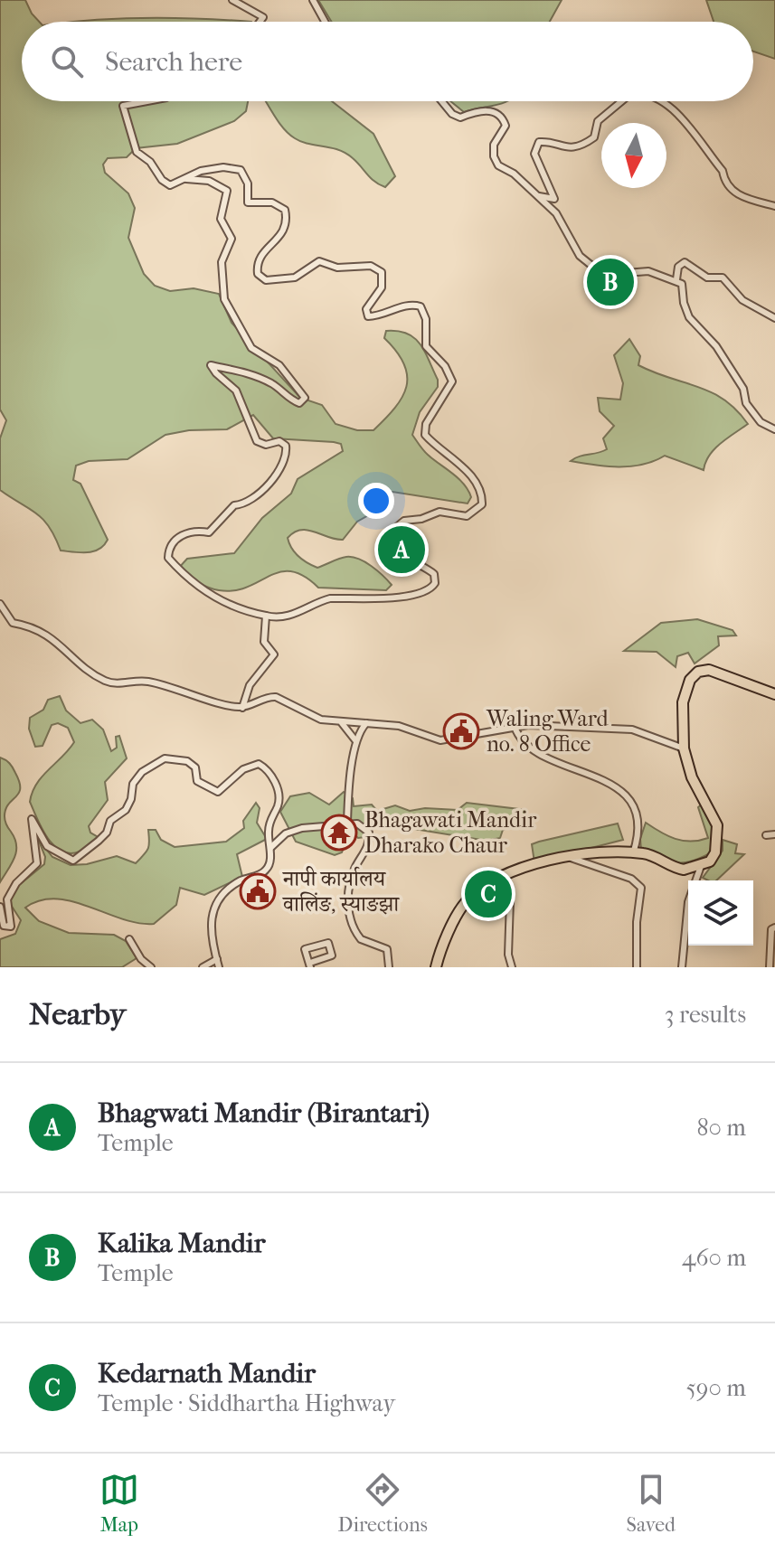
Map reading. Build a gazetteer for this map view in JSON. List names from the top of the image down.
{
  "places": {
    "public building": ["Waling Ward no. 8 Office", "नापी कार्यालय वालिंङ, स्याङझा"],
    "temple": ["Bhagawati Mandir Dharako Chaur"]
  },
  "north": "bottom",
  "page": {
    "search": "Search here",
    "pins": ["B", "A", "C"],
    "heading": ["Nearby", "3 results"],
    "list": [
      {
        "mark": "A",
        "name": "Bhagwati Mandir (Birantari)",
        "note": "Temple",
        "value": "80 m"
      },
      {
        "mark": "B",
        "name": "Kalika Mandir",
        "note": "Temple",
        "value": "460 m"
      },
      {
        "mark": "C",
        "name": "Kedarnath Mandir",
        "note": "Temple · Siddhartha Highway",
        "value": "590 m"
      }
    ],
    "nav": ["Map", "Directions", "Saved"]
  }
}
